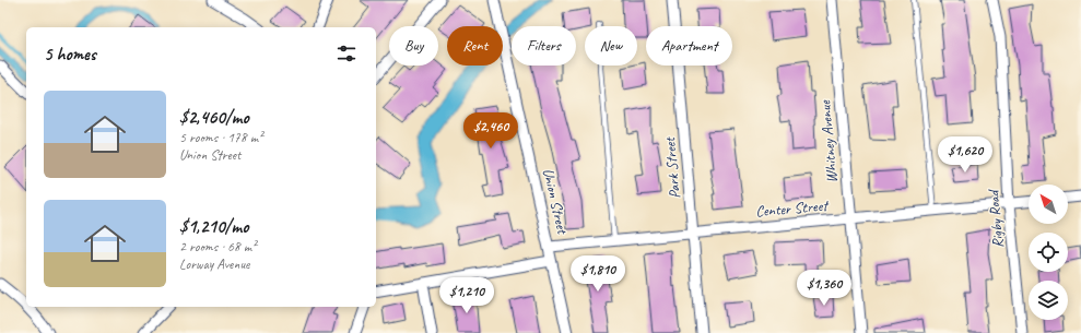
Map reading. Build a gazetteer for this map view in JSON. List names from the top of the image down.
{
  "streets": {
    "street": [
      "Whitney Avenue",
      "Park Street",
      "Union Street",
      "Center Street",
      "Rigby Road"
    ]
  },
  "crossings": [
    ["Whitney Avenue", "Center Street"],
    ["Park Street", "Center Street"],
    ["Union Street", "Center Street"],
    ["Center Street", "Rigby Road"]
  ],
  "north": "top left",
  "page": {
    "chip": [
      "Buy",
      "Rent",
      "Filters",
      "New",
      "Apartment"
    ],
    "heading": "5 homes",
    "list": [
      {
        "name": "$2,460/mo",
        "note": "5 rooms · 178 m² · Union Street"
      },
      {
        "name": "$1,210/mo",
        "note": "2 rooms · 68 m² · Lorway Avenue"
      }
    ],
    "price": [
      "$2,460",
      "$1,620",
      "$1,810",
      "$1,360",
      "$1,210"
    ]
  }
}
